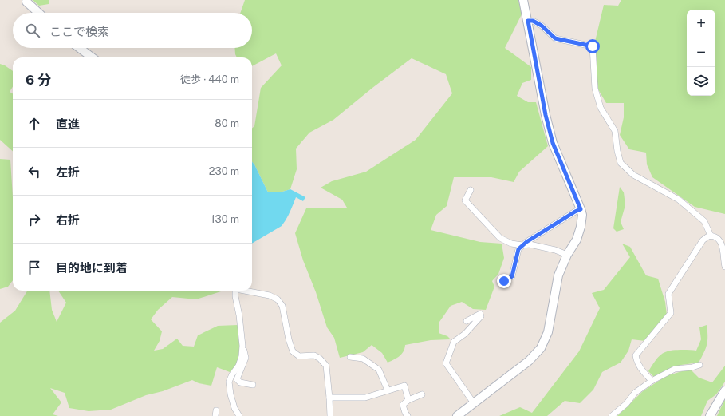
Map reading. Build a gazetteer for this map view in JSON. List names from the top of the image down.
{
  "page": {
    "map_buttons": ["+", "−"],
    "search": "ここで検索",
    "heading": ["6 分", "徒歩 · 440 m"],
    "list": [
      ["直進", "80 m"],
      ["左折", "230 m"],
      ["右折", "130 m"],
      "目的地に到着"
    ]
  }
}
